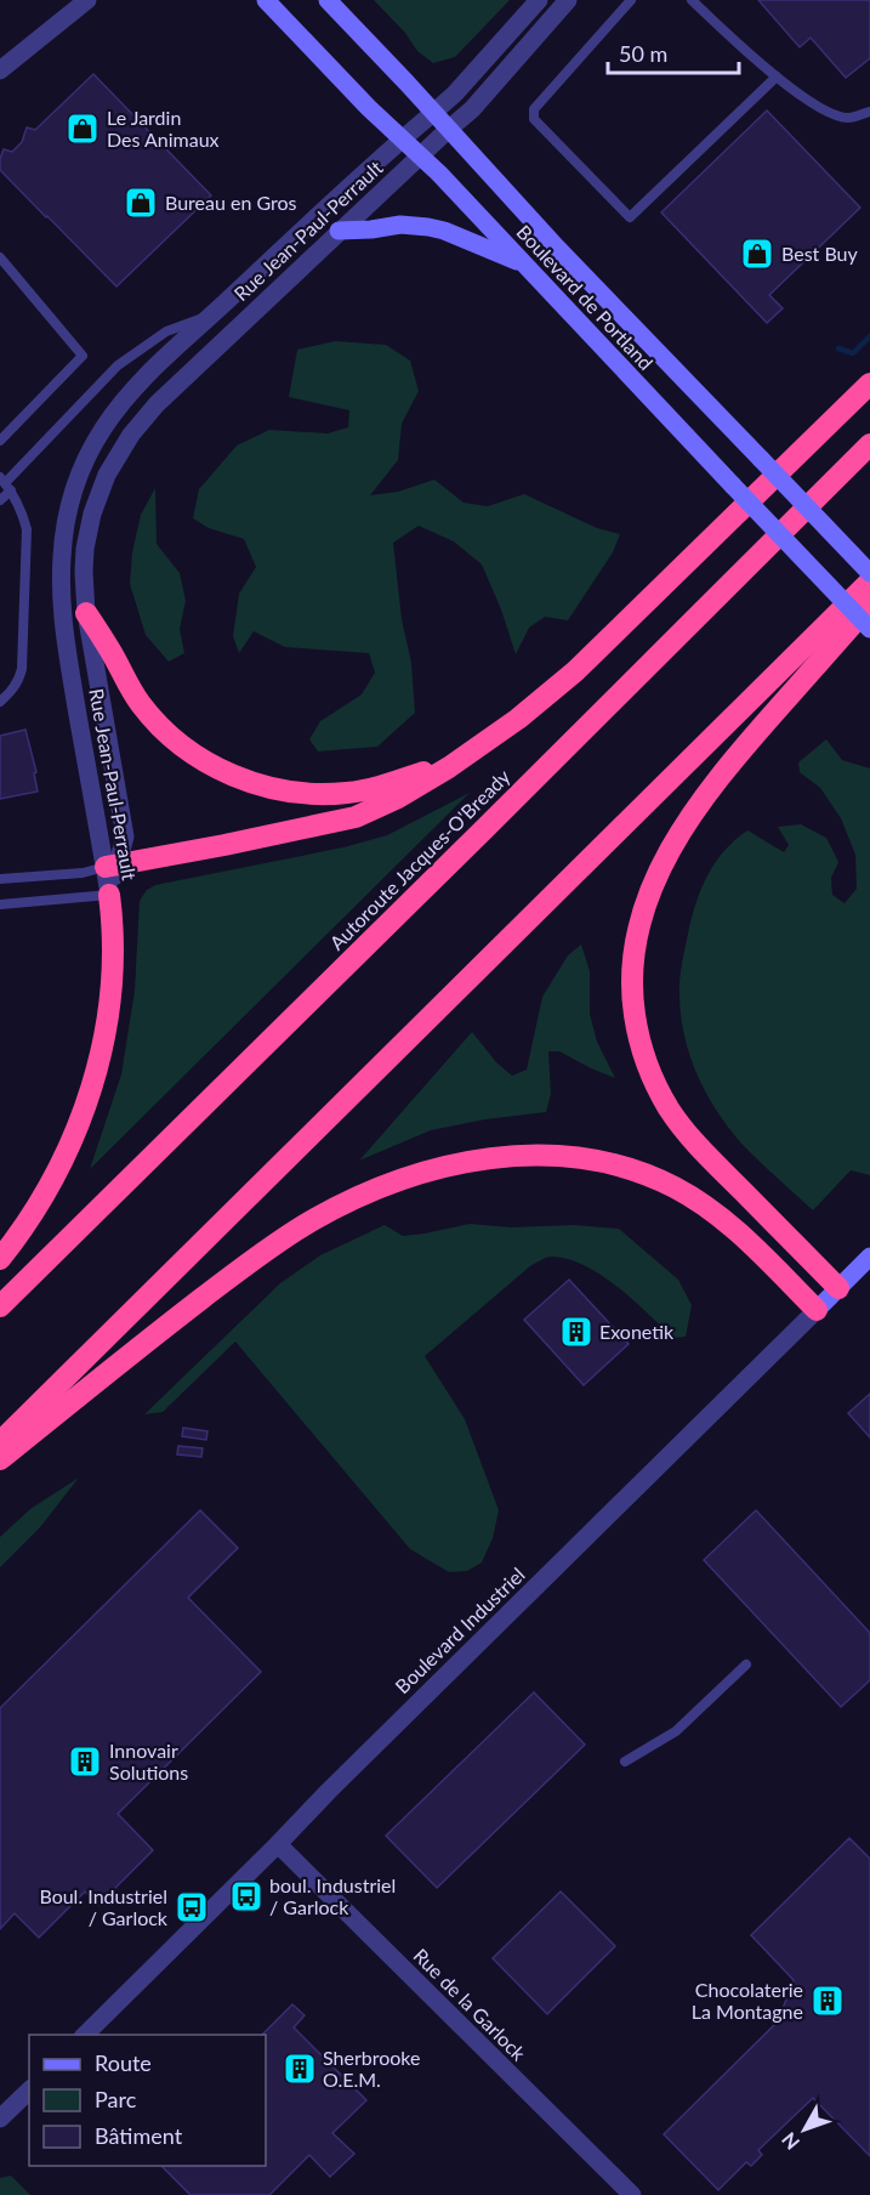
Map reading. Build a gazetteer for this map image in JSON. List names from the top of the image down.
{
  "streets": {
    "highway": ["Autoroute Jacques-O'Bready"],
    "main road": ["Boulevard de Portland", "Boulevard Industriel"],
    "street": ["Rue Jean-Paul-Perrault", "Rue de la Garlock"]
  },
  "crossings": [
    ["Rue Jean-Paul-Perrault", "Boulevard de Portland"],
    ["Boulevard Industriel", "Rue de la Garlock"]
  ],
  "places": {
    "shop": ["Le Jardin Des Animaux", "Bureau en Gros", "Best Buy"],
    "building": [
      "Exonetik",
      "Innovair Solutions",
      "Chocolaterie La Montagne",
      "Sherbrooke O.E.M."
    ],
    "bus stop": ["boul. Industriel / Garlock", "Boul. Industriel / Garlock"]
  },
  "legend": ["Route", "Parc", "Bâtiment"],
  "scale_bar": "50 m",
  "north": "bottom left"
}
